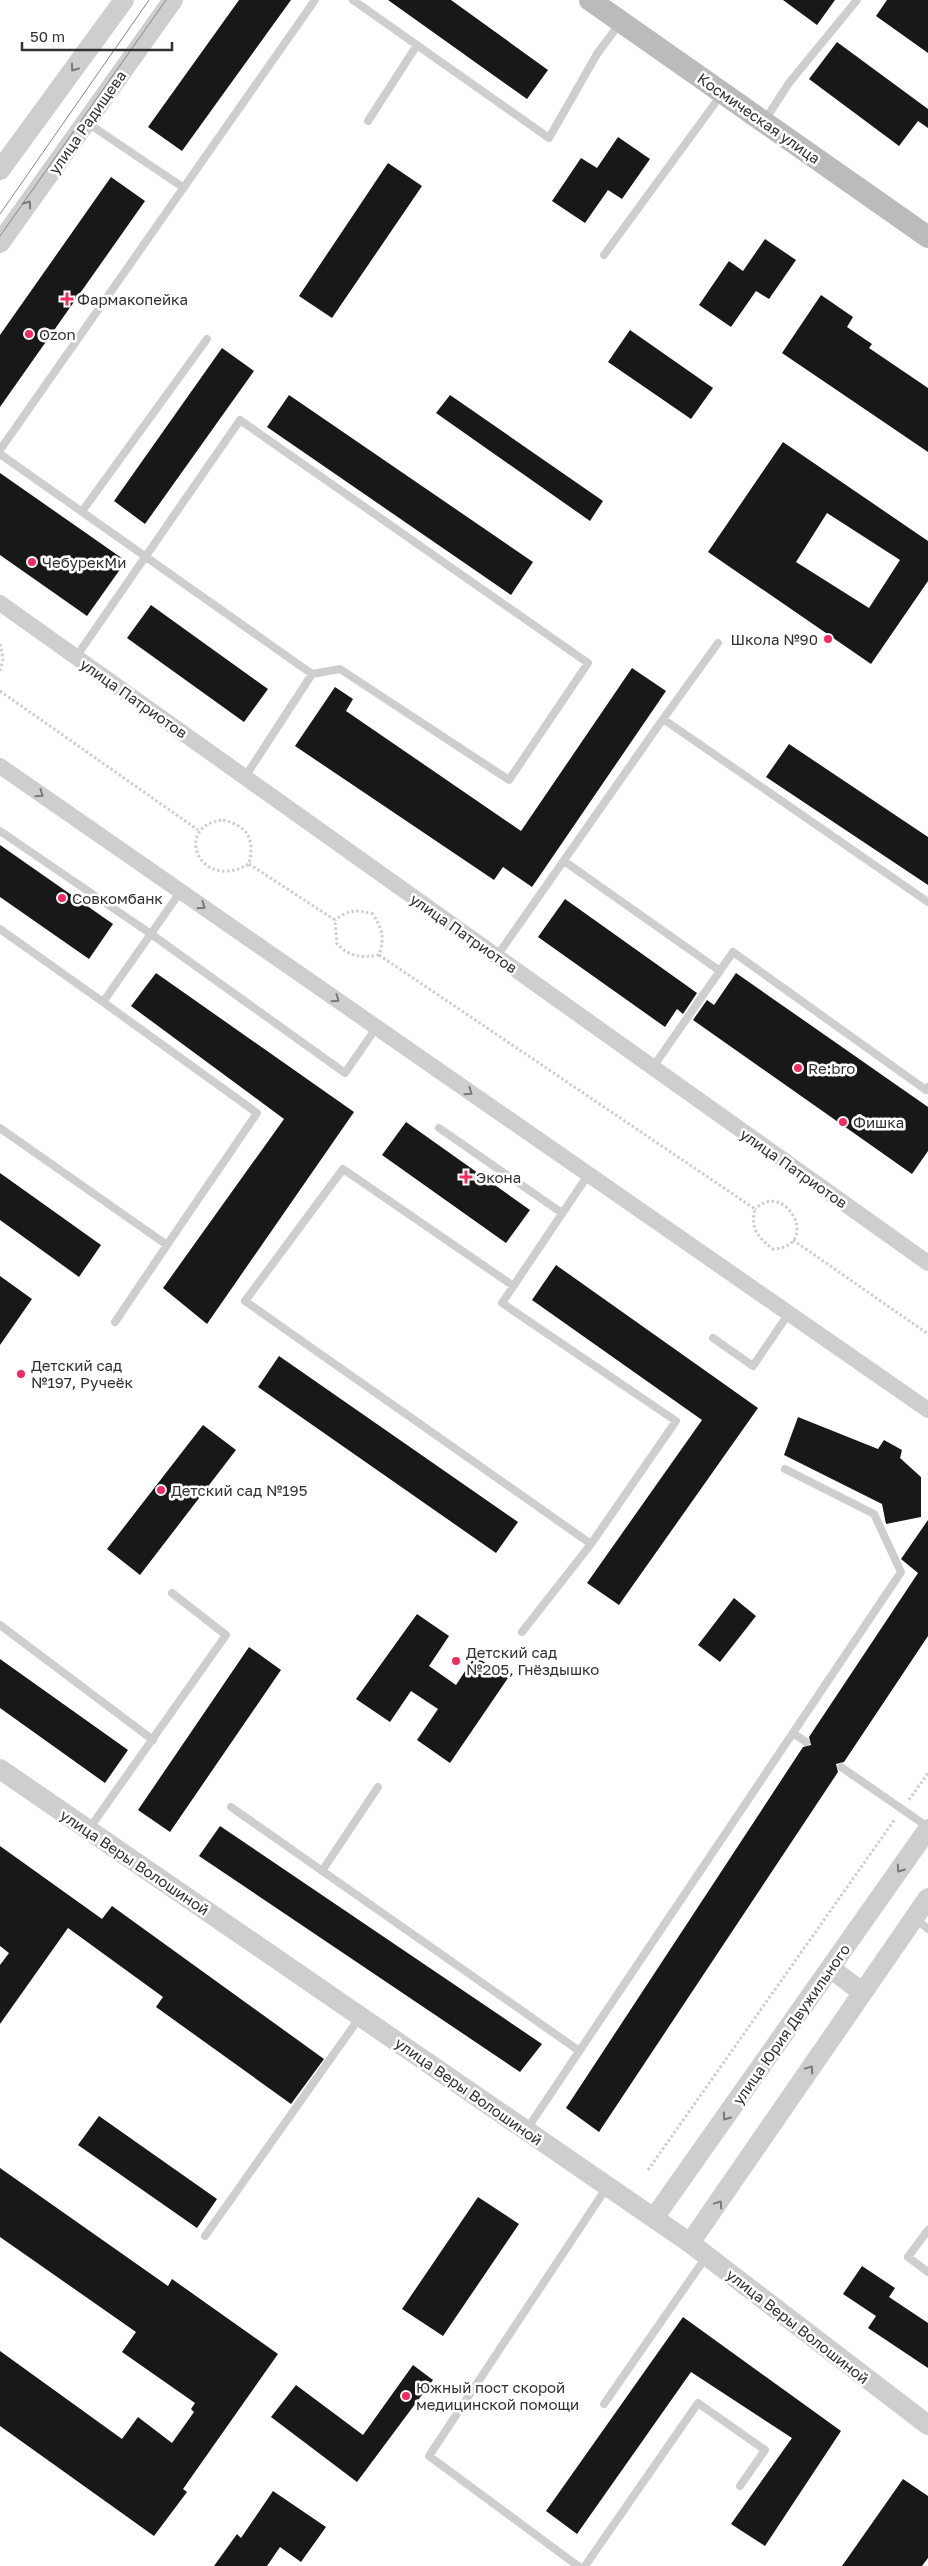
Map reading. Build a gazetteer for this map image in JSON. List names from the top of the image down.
{
  "streets": {
    "main road": ["Космическая улица"],
    "street": [
      "улица Радищева",
      "улица Патриотов",
      "улица Веры Волошиной",
      "улица Юрия Двужильного"
    ]
  },
  "crossings": [
    ["улица Веры Волошиной", "улица Юрия Двужильного"]
  ],
  "places": {
    "health": ["Фармакопейка", "Экона"],
    "other": [
      "Ozon",
      "ЧебурекМи",
      "Школа №90",
      "Совкомбанк",
      "Re:bro",
      "Фишка",
      "Детский сад №197, Ручеёк",
      "Детский сад №195",
      "Детский сад №205, Гнёздышко",
      "Южный пост скорой медицинской помощи"
    ]
  },
  "scale_bar": "50 m"
}
